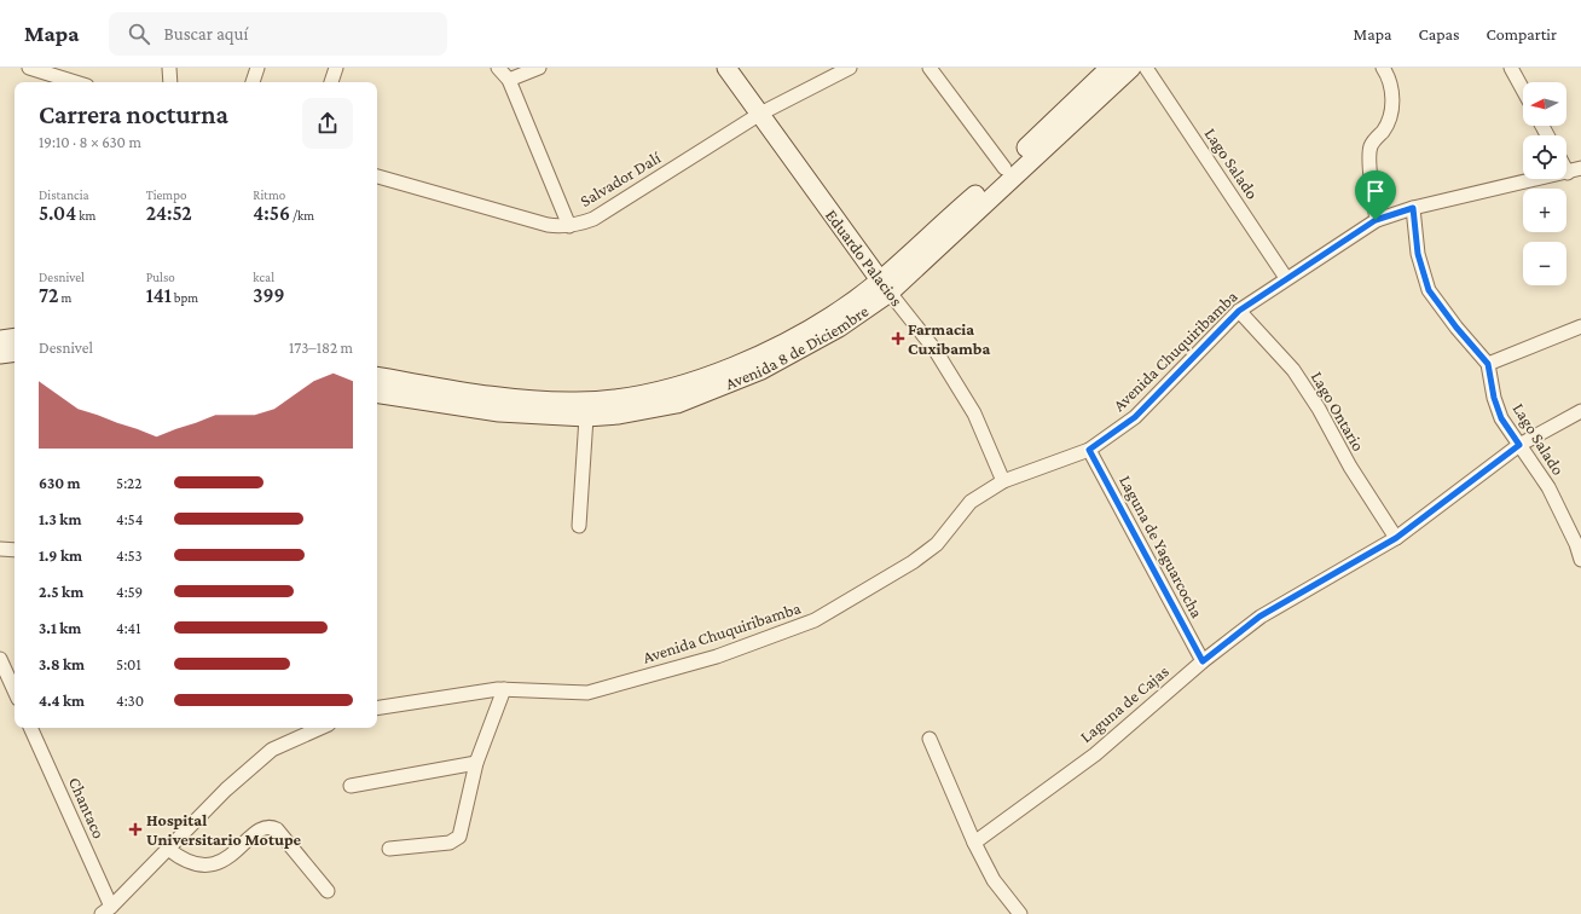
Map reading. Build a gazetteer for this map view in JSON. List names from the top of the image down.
{
  "streets": {
    "main road": ["Eduardo Palacios", "Avenida 8 de Diciembre"],
    "street": [
      "Lago Salado",
      "Salvador Dalí",
      "Avenida Chuquiribamba",
      "Lago Ontario",
      "Laguna de Yaguarcocha",
      "Laguna de Cajas",
      "Chantaco"
    ]
  },
  "crossings": [
    ["Lago Salado", "Avenida Chuquiribamba"],
    ["Lago Salado", "Laguna de Cajas"],
    ["Salvador Dalí", "Eduardo Palacios"],
    ["Eduardo Palacios", "Avenida 8 de Diciembre"],
    ["Eduardo Palacios", "Avenida Chuquiribamba"],
    ["Avenida Chuquiribamba", "Lago Ontario"],
    ["Avenida Chuquiribamba", "Laguna de Yaguarcocha"],
    ["Lago Ontario", "Laguna de Cajas"],
    ["Laguna de Yaguarcocha", "Laguna de Cajas"]
  ],
  "places": {
    "health": ["Farmacia Cuxibamba", "Hospital Universitario Motupe"]
  },
  "north": "left",
  "page": {
    "header": "Mapa",
    "search": "Buscar aquí",
    "nav": ["Mapa", "Capas", "Compartir"],
    "map_buttons": ["+", "−"],
    "heading": ["Carrera nocturna", "19:10 · 8 × 630 m"],
    "stats": [
      ["Distancia", "5.04 km"],
      ["Tiempo", "24:52"],
      ["Ritmo", "4:56 /km"],
      ["Desnivel", "72 m"],
      ["Pulso", "141 bpm"],
      ["kcal", "399"]
    ],
    "chart": ["Desnivel", "173–182 m"],
    "list": [
      {
        "name": "630 m",
        "note": "5:22"
      },
      {
        "name": "1.3 km",
        "note": "4:54"
      },
      {
        "name": "1.9 km",
        "note": "4:53"
      },
      {
        "name": "2.5 km",
        "note": "4:59"
      },
      {
        "name": "3.1 km",
        "note": "4:41"
      },
      {
        "name": "3.8 km",
        "note": "5:01"
      },
      {
        "name": "4.4 km",
        "note": "4:30"
      }
    ]
  }
}
